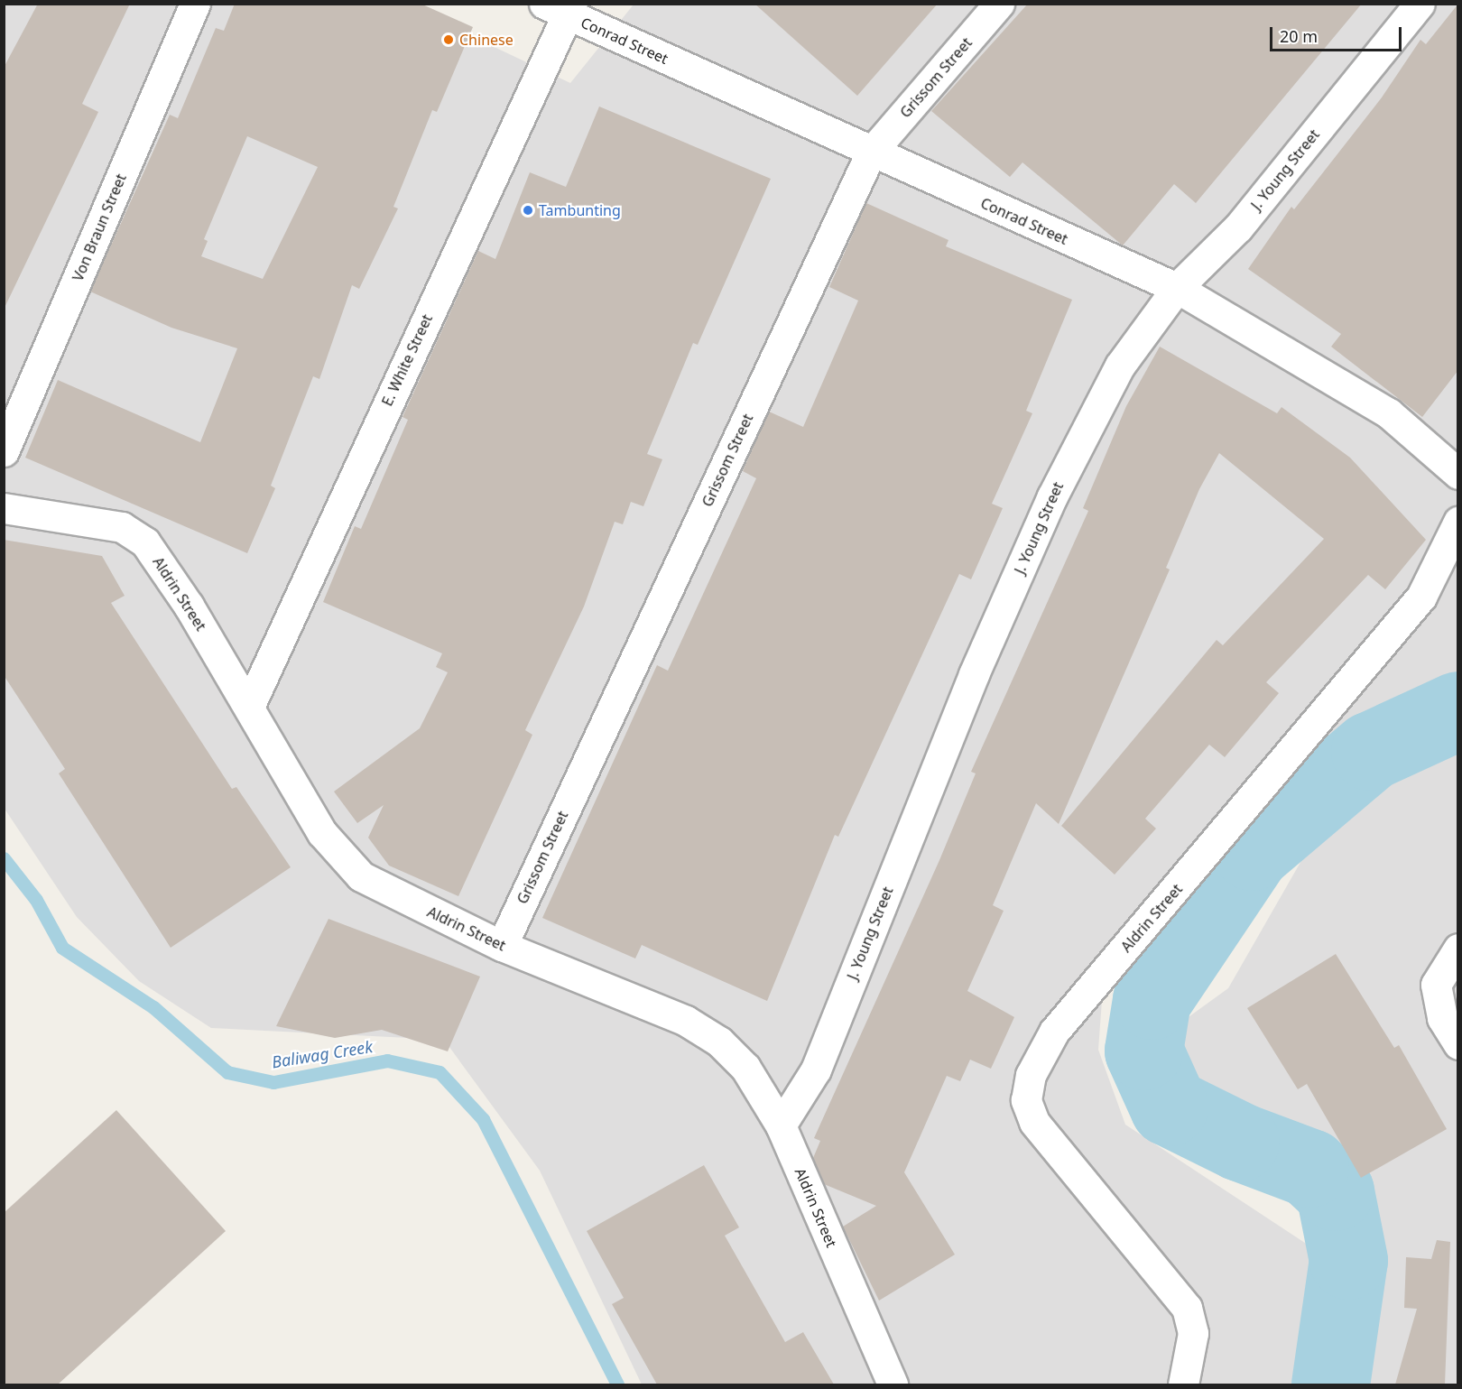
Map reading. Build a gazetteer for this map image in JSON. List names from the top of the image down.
{
  "streets": {
    "street": [
      "Conrad Street",
      "Grissom Street",
      "J. Young Street",
      "Von Braun Street",
      "E. White Street",
      "Aldrin Street"
    ]
  },
  "crossings": [
    ["Conrad Street", "Grissom Street"],
    ["Conrad Street", "J. Young Street"],
    ["Conrad Street", "E. White Street"],
    ["Grissom Street", "Aldrin Street"],
    ["J. Young Street", "Aldrin Street"],
    ["E. White Street", "Aldrin Street"]
  ],
  "water": ["Baliwag Creek"],
  "places": ["Chinese", "Tambunting"],
  "scale_bar": "20 m"
}
